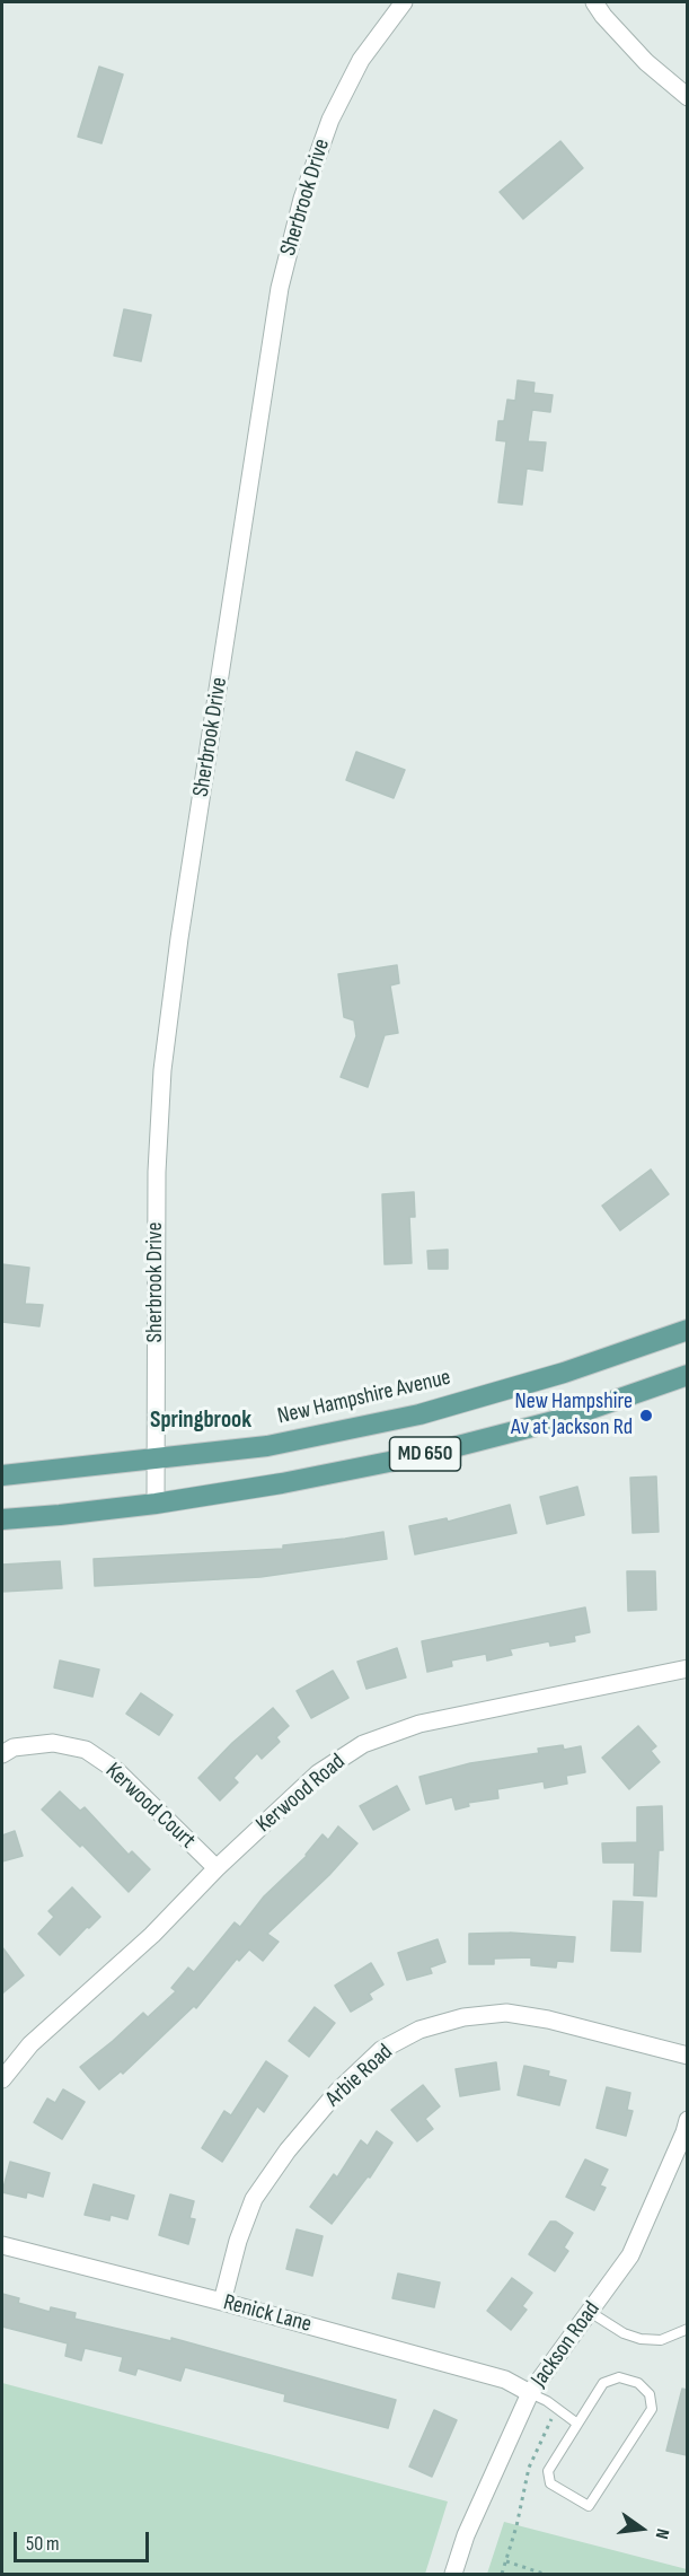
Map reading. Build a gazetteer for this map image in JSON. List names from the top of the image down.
{
  "streets": {
    "main road": ["New Hampshire Avenue", "MD 650"],
    "street": [
      "Sherbrook Drive",
      "Kerwood Road",
      "Kerwood Court",
      "Arbie Road",
      "Renick Lane",
      "Jackson Road"
    ]
  },
  "crossings": [
    ["Sherbrook Drive", "New Hampshire Avenue"],
    ["Sherbrook Drive", "MD 650"],
    ["Kerwood Road", "Kerwood Court"],
    ["Arbie Road", "Renick Lane"],
    ["Renick Lane", "Jackson Road"]
  ],
  "districts": ["Springbrook"],
  "places": ["New Hampshire Av at Jackson Rd"],
  "scale_bar": "50 m",
  "north": "right"
}
